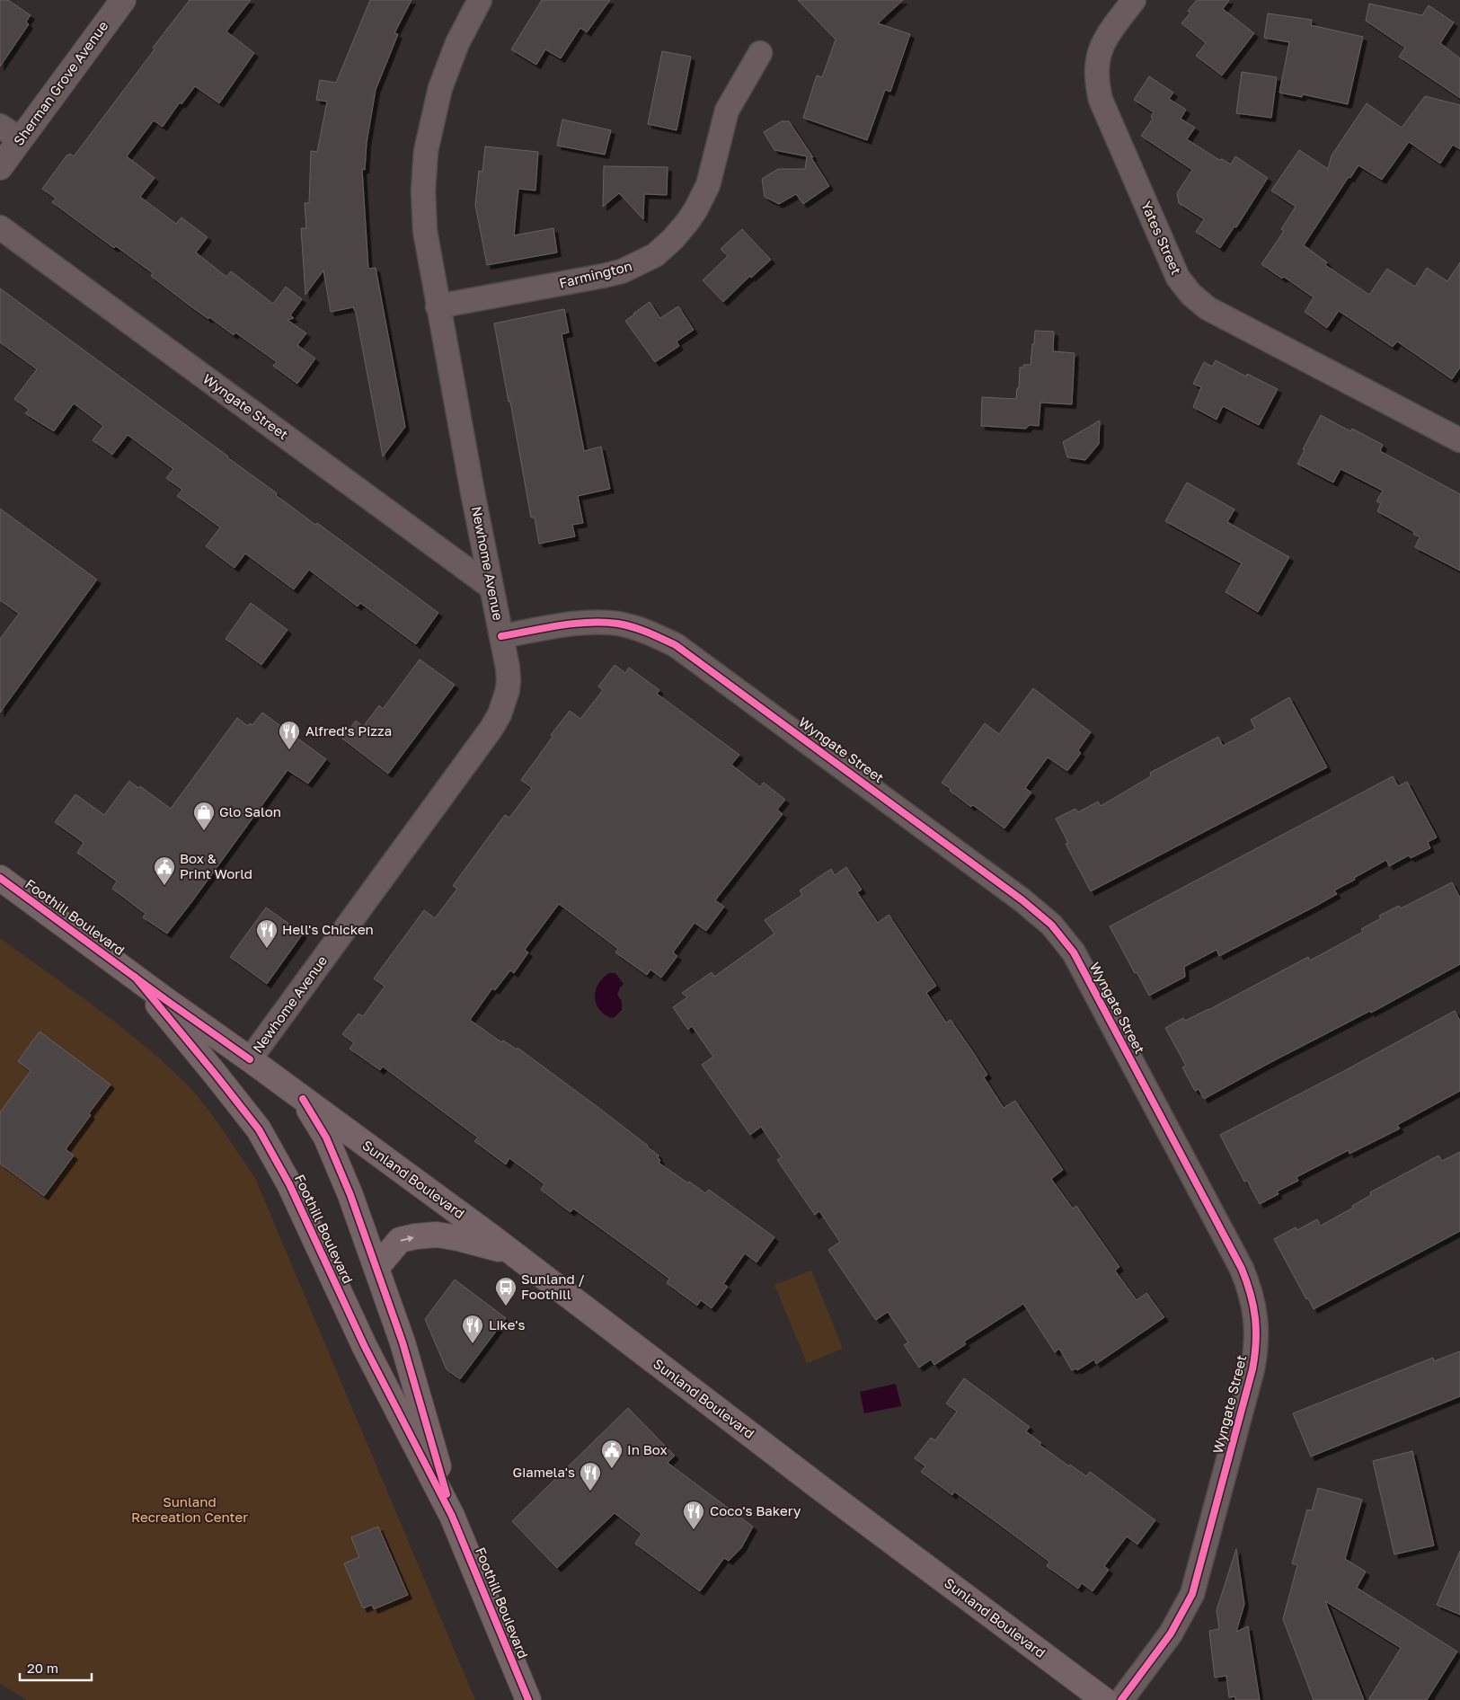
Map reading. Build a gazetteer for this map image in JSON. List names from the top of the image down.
{
  "streets": {
    "main road": ["Foothill Boulevard", "Sunland Boulevard"],
    "street": [
      "Sherman Grove Avenue",
      "Yates Street",
      "Farmington",
      "Wyngate Street",
      "Newhome Avenue"
    ]
  },
  "crossings": [
    ["Farmington", "Newhome Avenue"],
    ["Wyngate Street", "Newhome Avenue"],
    ["Newhome Avenue", "Foothill Boulevard"],
    ["Foothill Boulevard", "Sunland Boulevard"]
  ],
  "parks": ["Sunland Recreation Center"],
  "places": {
    "restaurant": [
      "Alfred's Pizza",
      "Hell's Chicken",
      "Like's",
      "Giamela's",
      "Coco's Bakery"
    ],
    "shop": ["Glo Salon"],
    "public building": ["Box & Print World", "In Box"],
    "bus stop": ["Sunland / Foothill"]
  },
  "scale_bar": "20 m"
}
